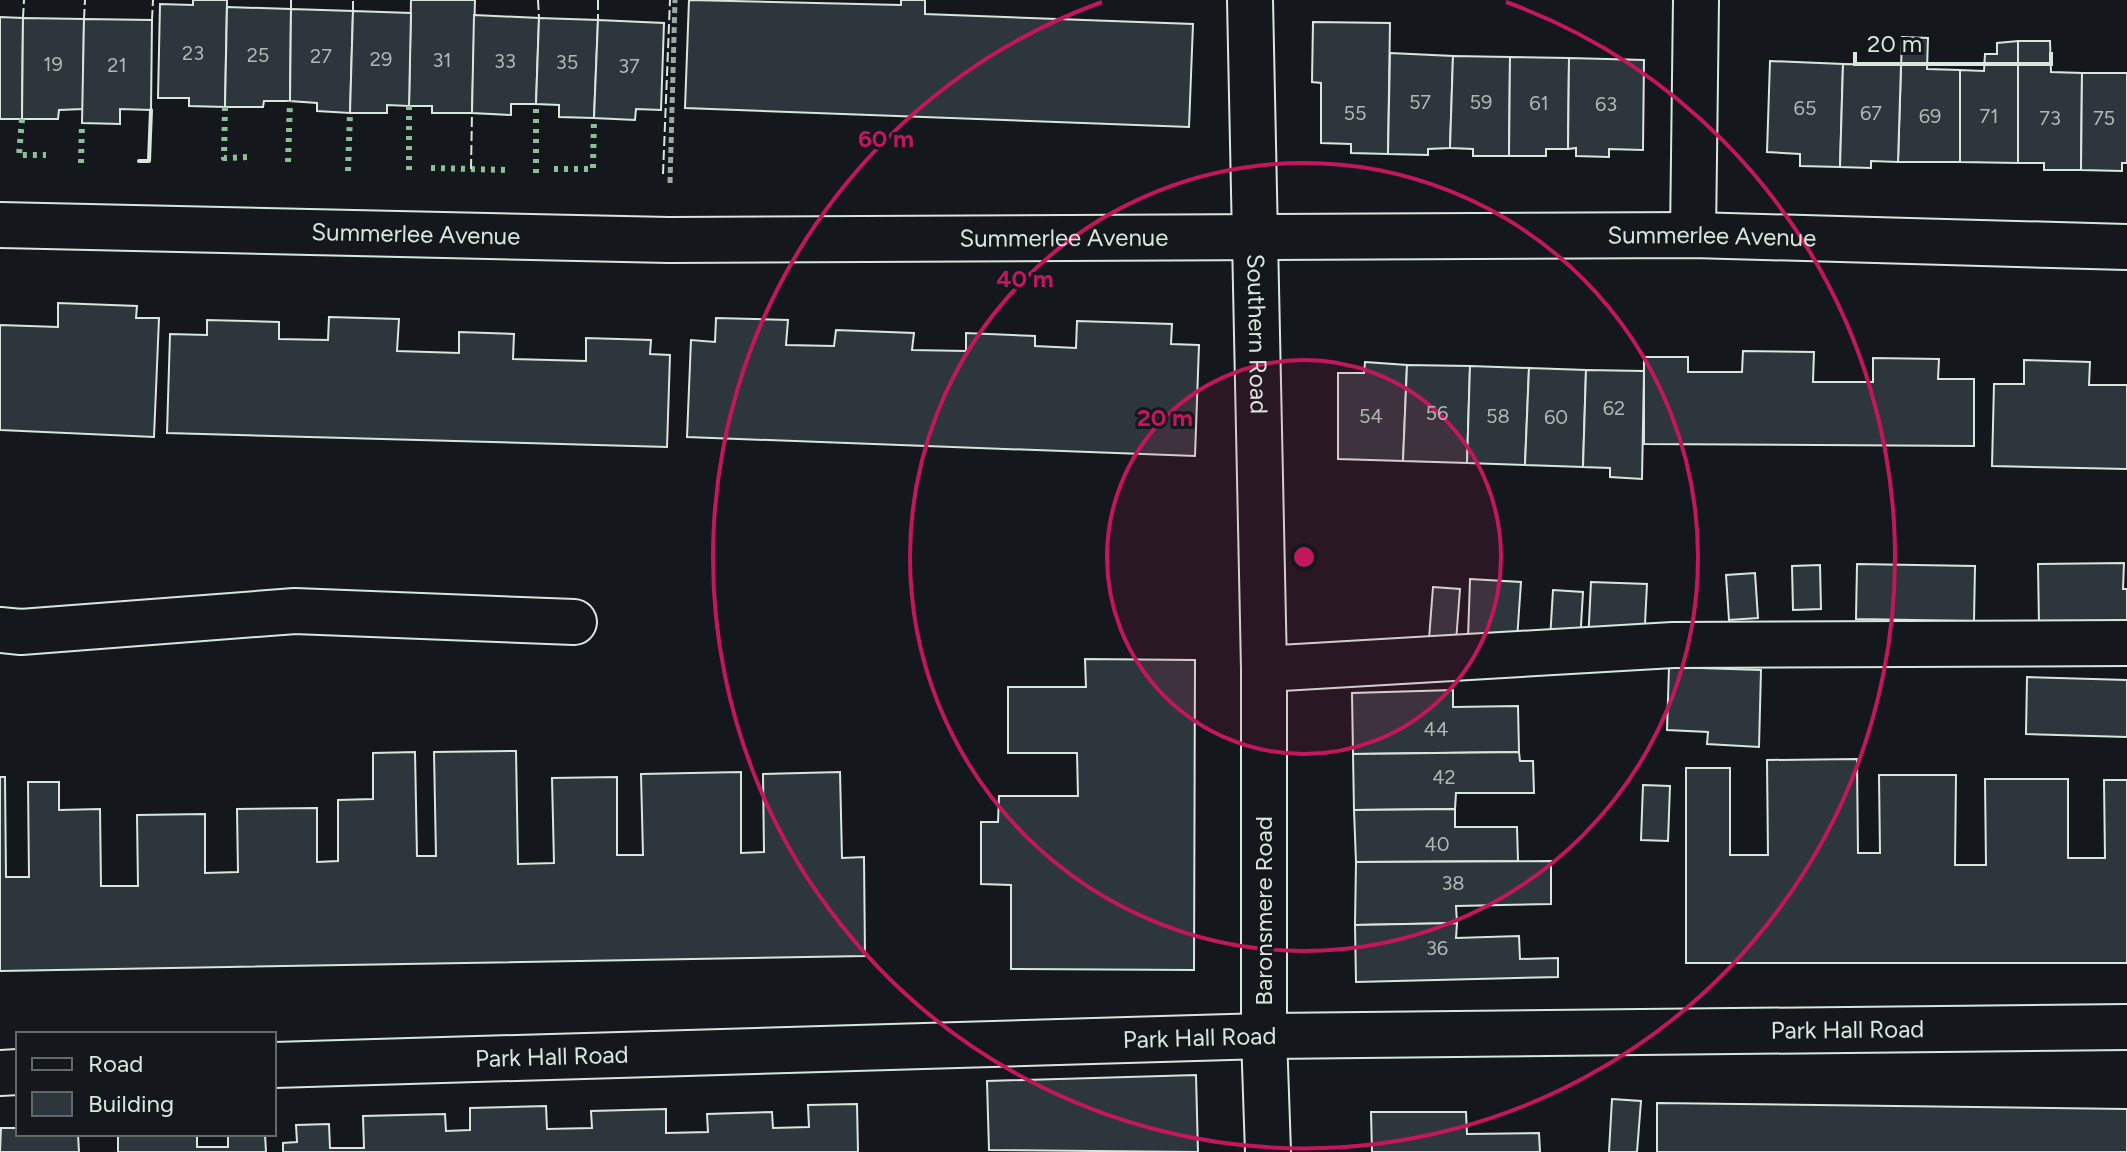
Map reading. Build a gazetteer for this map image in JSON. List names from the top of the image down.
{
  "streets": {
    "street": [
      "Summerlee Avenue",
      "Southern Road",
      "Baronsmere Road",
      "Park Hall Road"
    ]
  },
  "crossings": [
    ["Summerlee Avenue", "Southern Road"],
    ["Southern Road", "Baronsmere Road"],
    ["Baronsmere Road", "Park Hall Road"]
  ],
  "house_numbers": [
    "23",
    "25",
    "27",
    "29",
    "31",
    "33",
    "35",
    "19",
    "21",
    "37",
    "57",
    "59",
    "61",
    "63",
    "65",
    "55",
    "67",
    "69",
    "71",
    "73",
    "75",
    "62",
    "56",
    "54",
    "58",
    "60",
    "44",
    "42",
    "40",
    "38",
    "36"
  ],
  "legend": ["Road", "Building"],
  "scale_bar": "20 m",
  "rings": ["60 m", "40 m", "20 m"]
}
